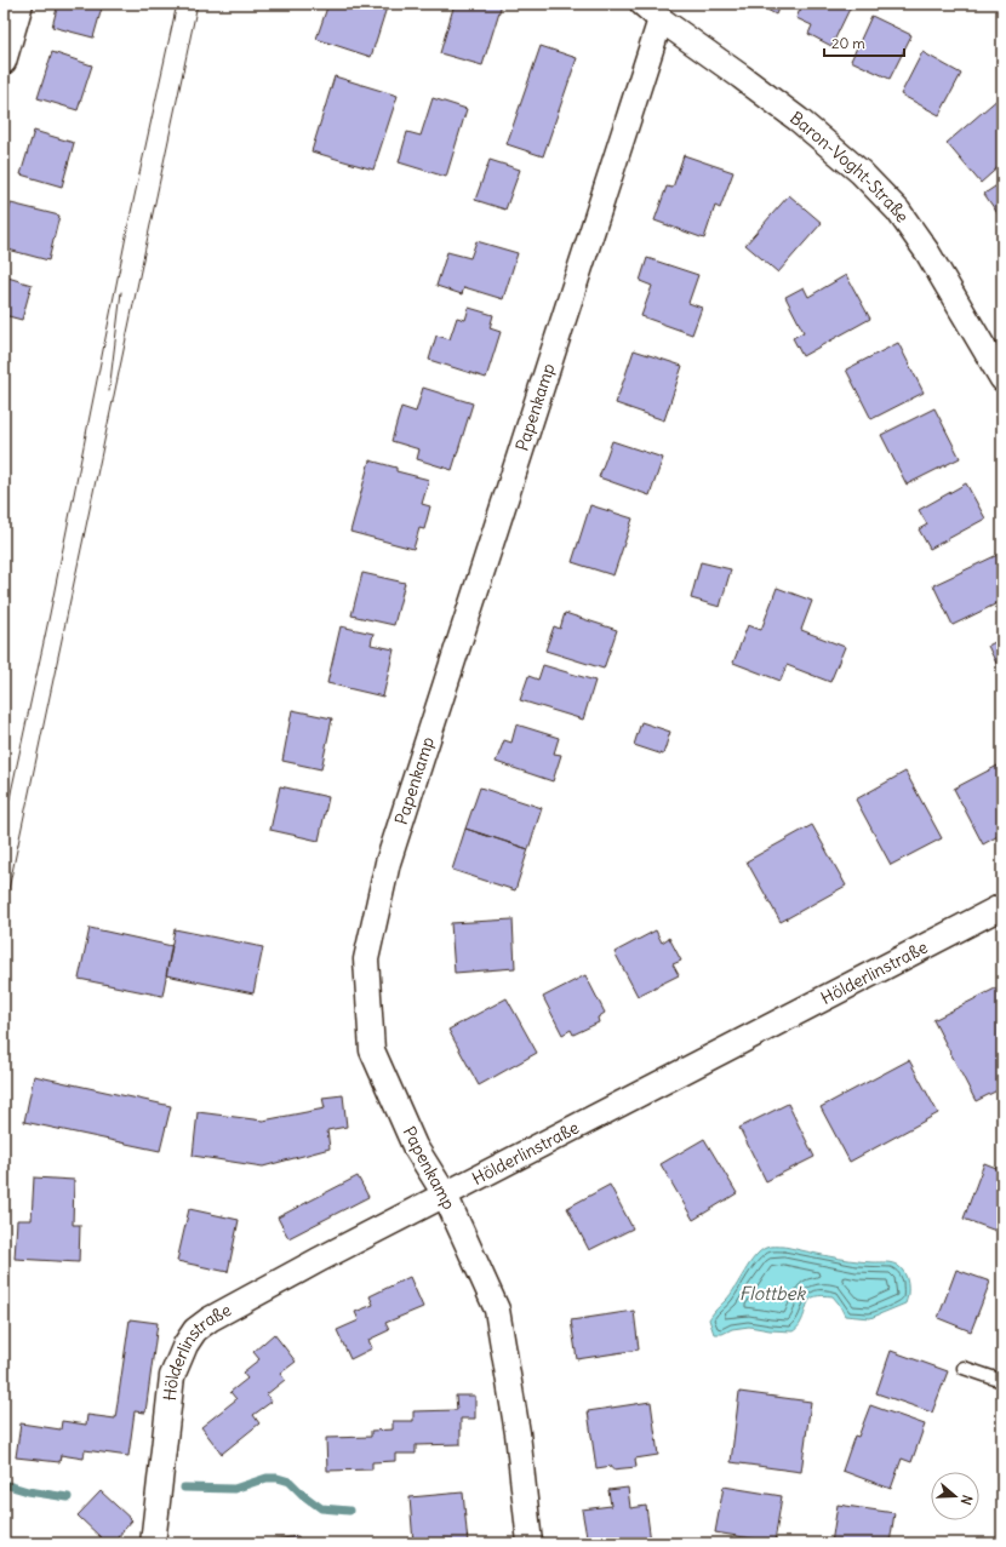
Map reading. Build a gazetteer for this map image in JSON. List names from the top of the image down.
{
  "streets": {
    "street": ["Baron-Voght-Straße", "Papenkamp", "Hölderlinstraße"]
  },
  "crossings": [
    ["Baron-Voght-Straße", "Papenkamp"],
    ["Papenkamp", "Hölderlinstraße"]
  ],
  "water": ["Flottbek"],
  "scale_bar": "20 m",
  "north": "right"
}
